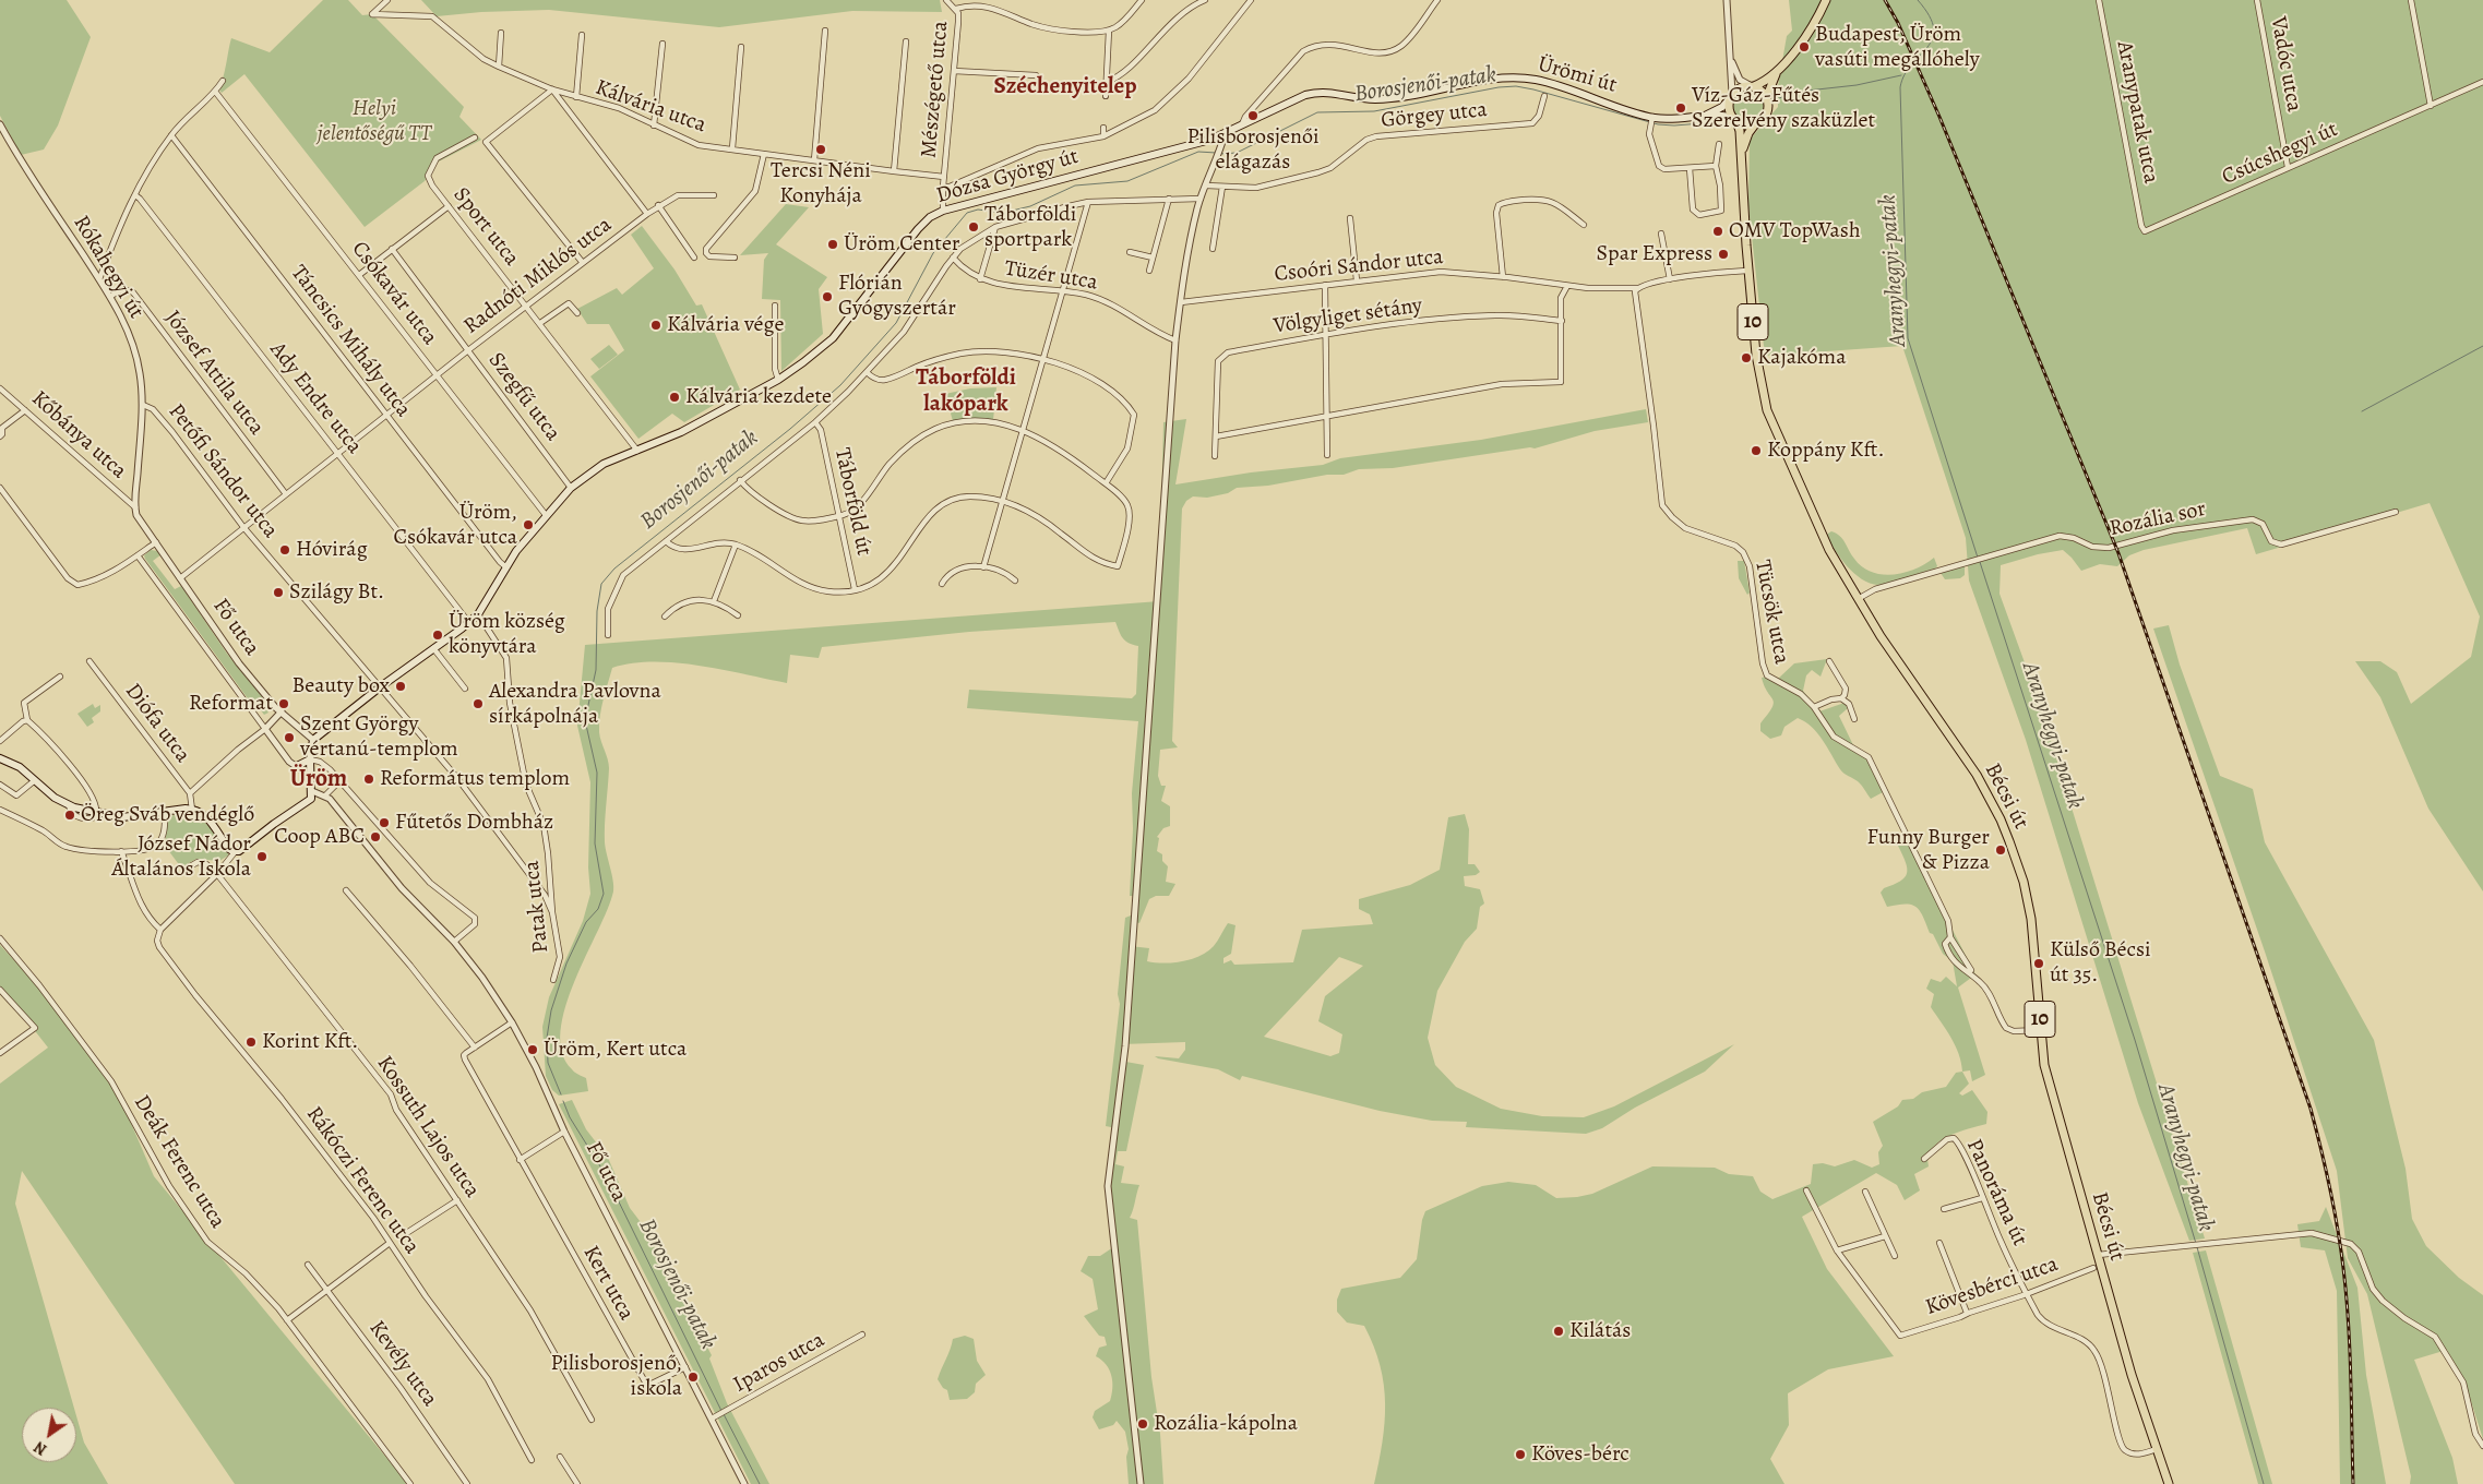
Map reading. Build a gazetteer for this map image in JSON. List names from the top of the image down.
{
  "streets": {
    "main road": [
      "Ürömi út",
      "Dózsa György út",
      "10",
      "Bécsi út"
    ],
    "street": [
      "Vadóc utca",
      "Mészégető utca",
      "Kálvária utca",
      "Aranypatak utca",
      "Görgey utca",
      "Csúcshegyi út",
      "Sport utca",
      "Csoóri Sándor utca",
      "Rókahegyi út",
      "Radnóti Miklós utca",
      "Tüzér utca",
      "Csókavár utca",
      "Völgyliget sétány",
      "Táncsics Mihály utca",
      "József Attila utca",
      "Szegfű utca",
      "Ady Endre utca",
      "Kőbánya utca",
      "Petőfi Sándor utca",
      "Táborföld út",
      "Rozália sor",
      "Tücsök utca",
      "Fő utca",
      "Diófa utca",
      "Patak utca",
      "Kossuth Lajos utca",
      "Deák Ferenc utca",
      "Rákóczi Ferenc utca",
      "Panoráma út",
      "Kert utca",
      "Kövesbérci utca",
      "Iparos utca",
      "Kevély utca"
    ]
  },
  "crossings": [
    ["Vadóc utca", "Csúcshegyi út"],
    ["Ürömi út", "Dózsa György út"],
    ["Ürömi út", "10"],
    ["Ürömi út", "Bécsi út"],
    ["Mészégető utca", "Kálvária utca"],
    ["Mészégető utca", "Dózsa György út"],
    ["Aranypatak utca", "Csúcshegyi út"],
    ["Dózsa György út", "Sport utca"],
    ["Dózsa György út", "Csókavár utca"],
    ["Dózsa György út", "Táncsics Mihály utca"],
    ["Dózsa György út", "Szegfű utca"],
    ["Dózsa György út", "Ady Endre utca"],
    ["Dózsa György út", "Petőfi Sándor utca"],
    ["Dózsa György út", "Fő utca"],
    ["Dózsa György út", "Patak utca"],
    ["Sport utca", "Radnóti Miklós utca"],
    ["Csoóri Sándor utca", "Tücsök utca"],
    ["Rókahegyi út", "József Attila utca"],
    ["Rókahegyi út", "Kőbánya utca"],
    ["Rókahegyi út", "Petőfi Sándor utca"],
    ["Rókahegyi út", "Fő utca"],
    ["Radnóti Miklós utca", "Csókavár utca"],
    ["Radnóti Miklós utca", "Táncsics Mihály utca"],
    ["Radnóti Miklós utca", "József Attila utca"],
    ["Radnóti Miklós utca", "Szegfű utca"],
    ["Radnóti Miklós utca", "Ady Endre utca"],
    ["Radnóti Miklós utca", "Petőfi Sándor utca"],
    ["Radnóti Miklós utca", "Fő utca"],
    ["10", "Bécsi út"],
    ["Kőbánya utca", "Fő utca"],
    ["Petőfi Sándor utca", "Patak utca"],
    ["Rozália sor", "Bécsi út"],
    ["Tücsök utca", "Bécsi út"],
    ["Fő utca", "Kert utca"],
    ["Fő utca", "Iparos utca"],
    ["Bécsi út", "Panoráma út"],
    ["Panoráma út", "Kövesbérci utca"]
  ],
  "districts": ["Széchenyitelep", "Táborföldi lakópark", "Üröm"],
  "water": ["Borosjenői-patak", "Aranyhegyi-patak"],
  "parks": ["Helyi jelentőségű TT"],
  "places": [
    "Budapest, Üröm vasúti megállóhely",
    "Víz-Gáz-Fűtés Szerelvény szaküzlet",
    "Pilisborosjenői elágazás",
    "Tercsi Néni Konyhája",
    "Táborföldi sportpark",
    "OMV TopWash",
    "Üröm Center",
    "Spar Express",
    "Flórián Gyógyszertár",
    "Kálvária vége",
    "Kajakóma",
    "Kálvária kezdete",
    "Koppány Kft.",
    "Üröm, Csókavár utca",
    "Hóvirág",
    "Szilágy Bt.",
    "Üröm község könyvtára",
    "Beauty box",
    "Reformat",
    "Alexandra Pavlovna sírkápolnája",
    "Szent György vértanú-templom",
    "Református templom",
    "Öreg Sváb vendéglő",
    "Fűtetős Dombház",
    "Coop ABC",
    "Funny Burger & Pizza",
    "József Nádor Általános Iskola",
    "Külső Bécsi út 35.",
    "Korint Kft.",
    "Üröm, Kert utca",
    "Kilátás",
    "Pilisborosjenő, iskola",
    "Rozália-kápolna",
    "Köves-bérc"
  ],
  "north": "bottom left"
}
